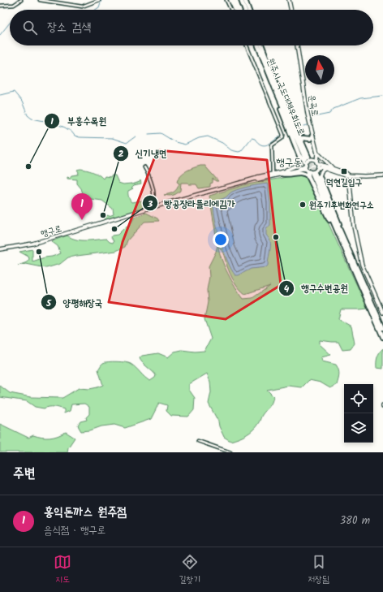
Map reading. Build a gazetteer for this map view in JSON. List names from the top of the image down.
{
  "streets": {
    "highway": ["원주시 국도대체우회도로"],
    "street": ["운곡로", "행구로"]
  },
  "districts": ["행구동"],
  "places": {
    "other": [
      "부흥수목원",
      "원주기후변화연구소",
      "신기냉면",
      "빵공장라뜰리에김가",
      "행구수변공원",
      "양평해장국"
    ],
    "transit": ["덕현길입구"]
  },
  "north": "top",
  "page": {
    "search": "장소 검색",
    "pins": "1",
    "heading": "주변",
    "list": [
      {
        "mark": "1",
        "name": "홍익돈까스 원주점",
        "note": "음식점 · 행구로",
        "value": "380 m"
      }
    ],
    "nav": ["지도", "길찾기", "저장됨"]
  }
}
